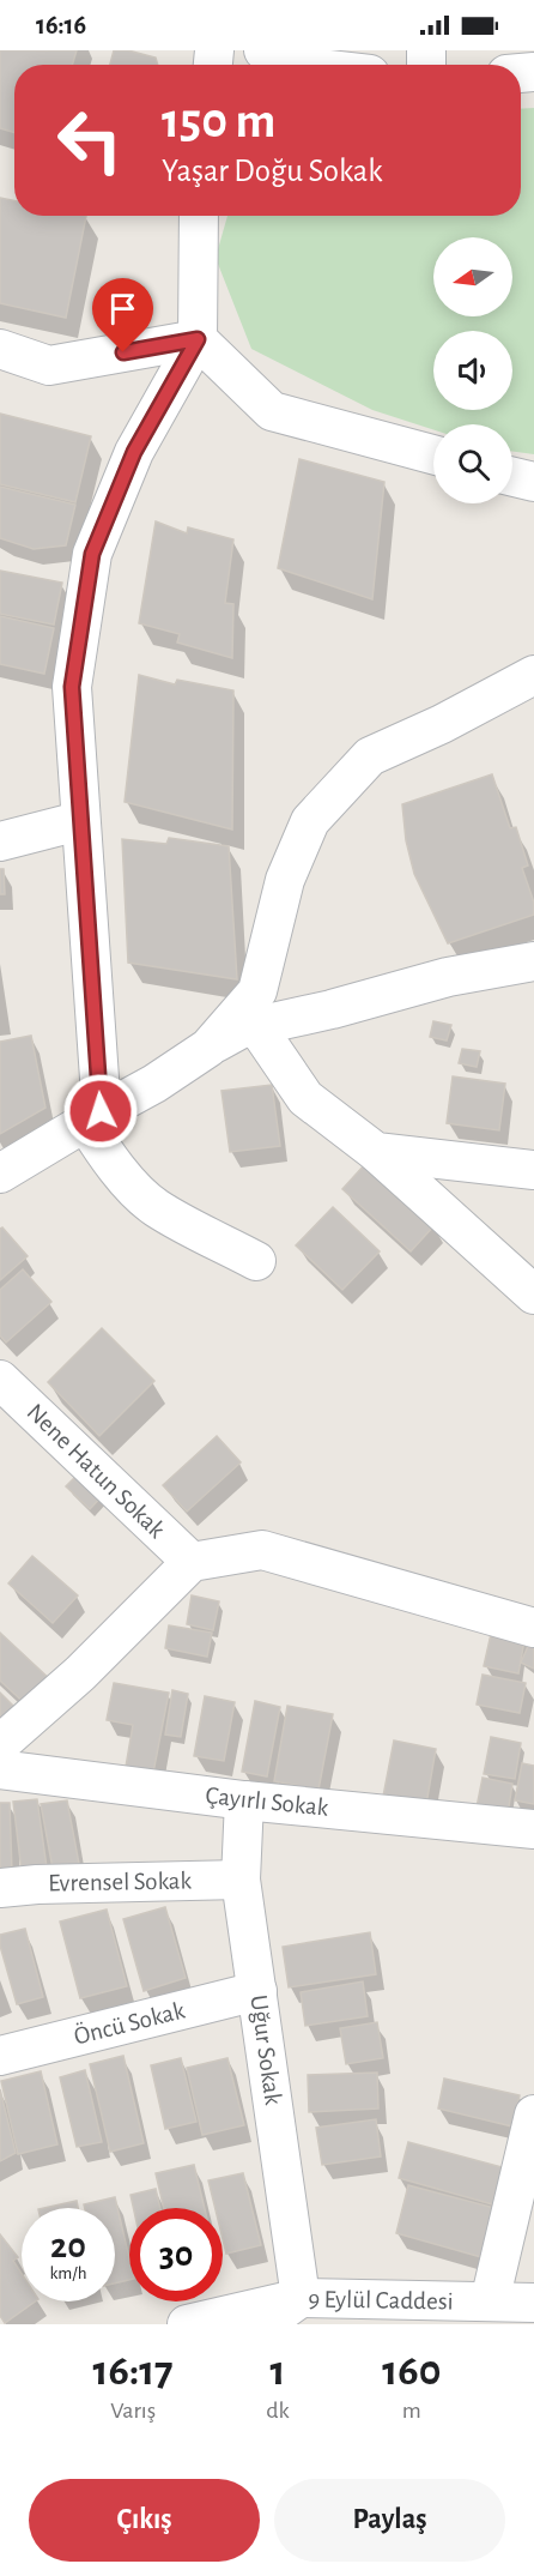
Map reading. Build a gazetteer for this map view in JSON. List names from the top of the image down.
{
  "streets": {
    "street": [
      "Nene Hatun Sokak",
      "Çayırlı Sokak",
      "Evrensel Sokak",
      "Öncü Sokak",
      "Uğur Sokak",
      "9 Eylül Caddesi"
    ]
  },
  "crossings": [
    ["Çayırlı Sokak", "Uğur Sokak"],
    ["Evrensel Sokak", "Uğur Sokak"],
    ["Öncü Sokak", "Uğur Sokak"],
    ["Uğur Sokak", "9 Eylül Caddesi"]
  ],
  "north": "left",
  "page": {
    "status": "16:16",
    "turn": ["150 m", "Yaşar Doğu Sokak"],
    "speed": "20 km/h",
    "limit": "30",
    "eta": [
      "16:17",
      "Varış",
      "1",
      "dk",
      "160",
      "m"
    ],
    "buttons": ["Çıkış", "Paylaş"]
  }
}
